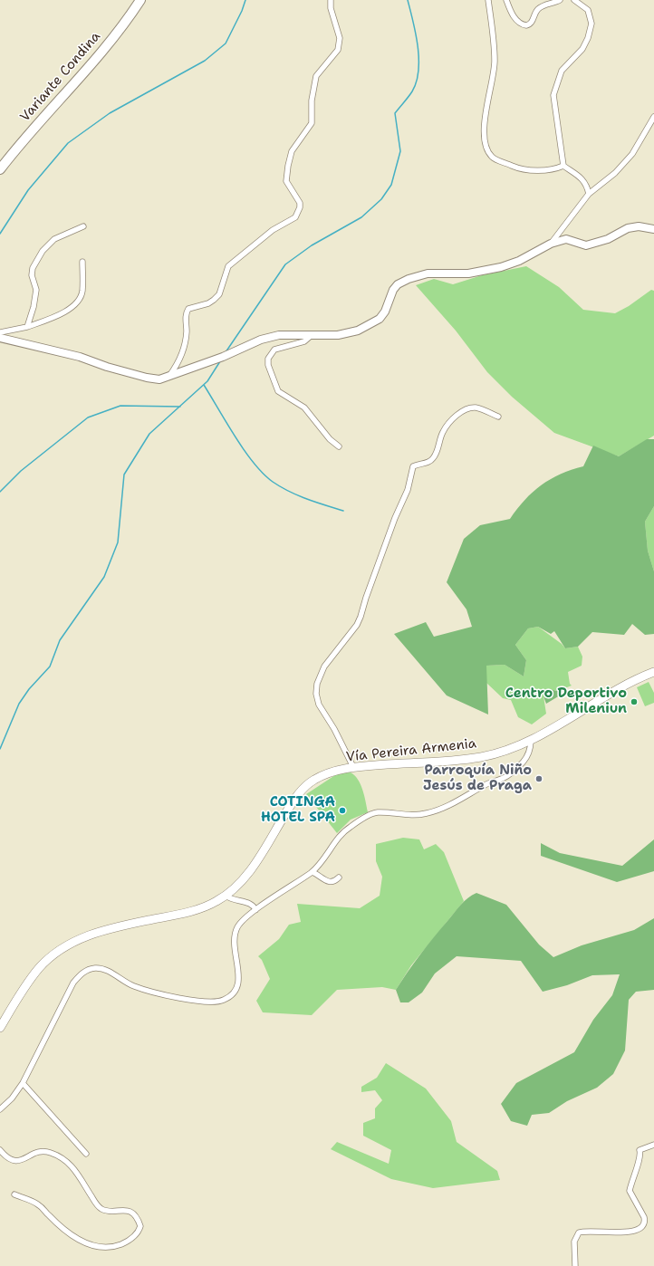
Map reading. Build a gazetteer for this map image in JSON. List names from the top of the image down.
{
  "streets": {
    "highway": ["Variante Condina"],
    "main road": ["Vía Pereira Armenia"]
  },
  "places": ["Centro Deportivo Mileniun", "Parroquía Niño Jesús de Praga", "COTINGA HOTEL SPA"]
}
